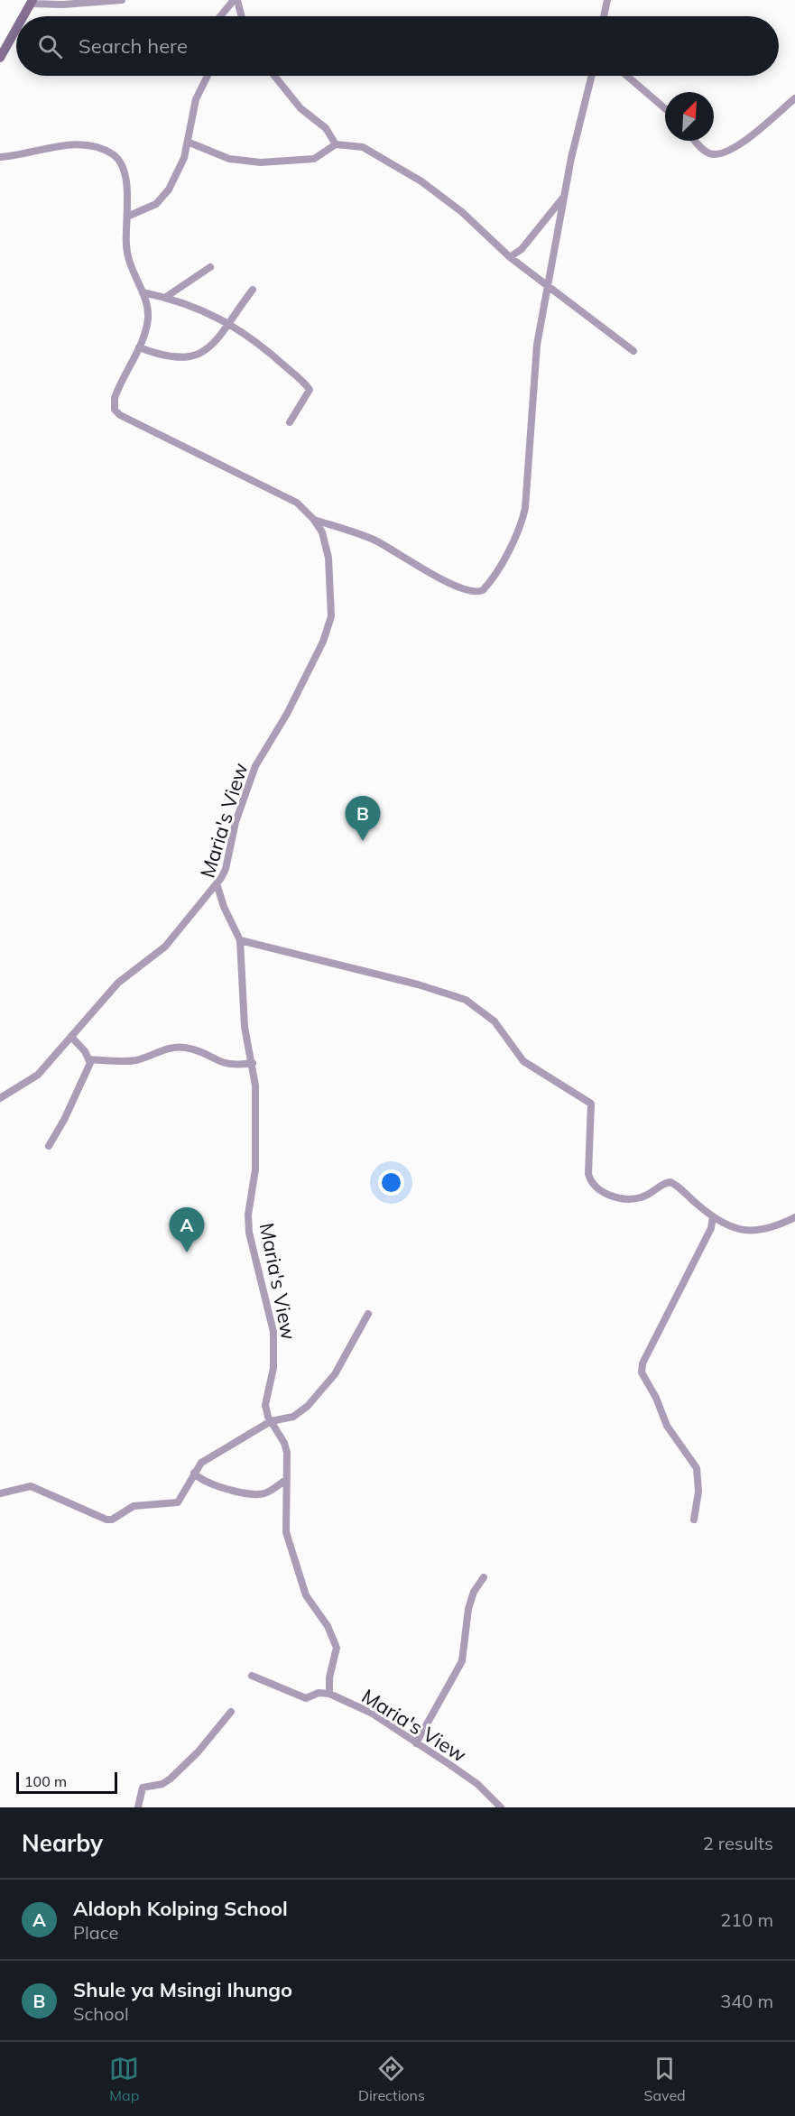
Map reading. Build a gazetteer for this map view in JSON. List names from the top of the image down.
{
  "streets": {
    "street": ["Maria's View"]
  },
  "scale_bar": "100 m",
  "north": "top right",
  "page": {
    "search": "Search here",
    "pins": ["B", "A"],
    "scale": "100 m",
    "heading": ["Nearby", "2 results"],
    "list": [
      {
        "mark": "A",
        "name": "Aldoph Kolping School",
        "note": "Place",
        "value": "210 m"
      },
      {
        "mark": "B",
        "name": "Shule ya Msingi Ihungo",
        "note": "School",
        "value": "340 m"
      }
    ],
    "nav": ["Map", "Directions", "Saved"]
  }
}
